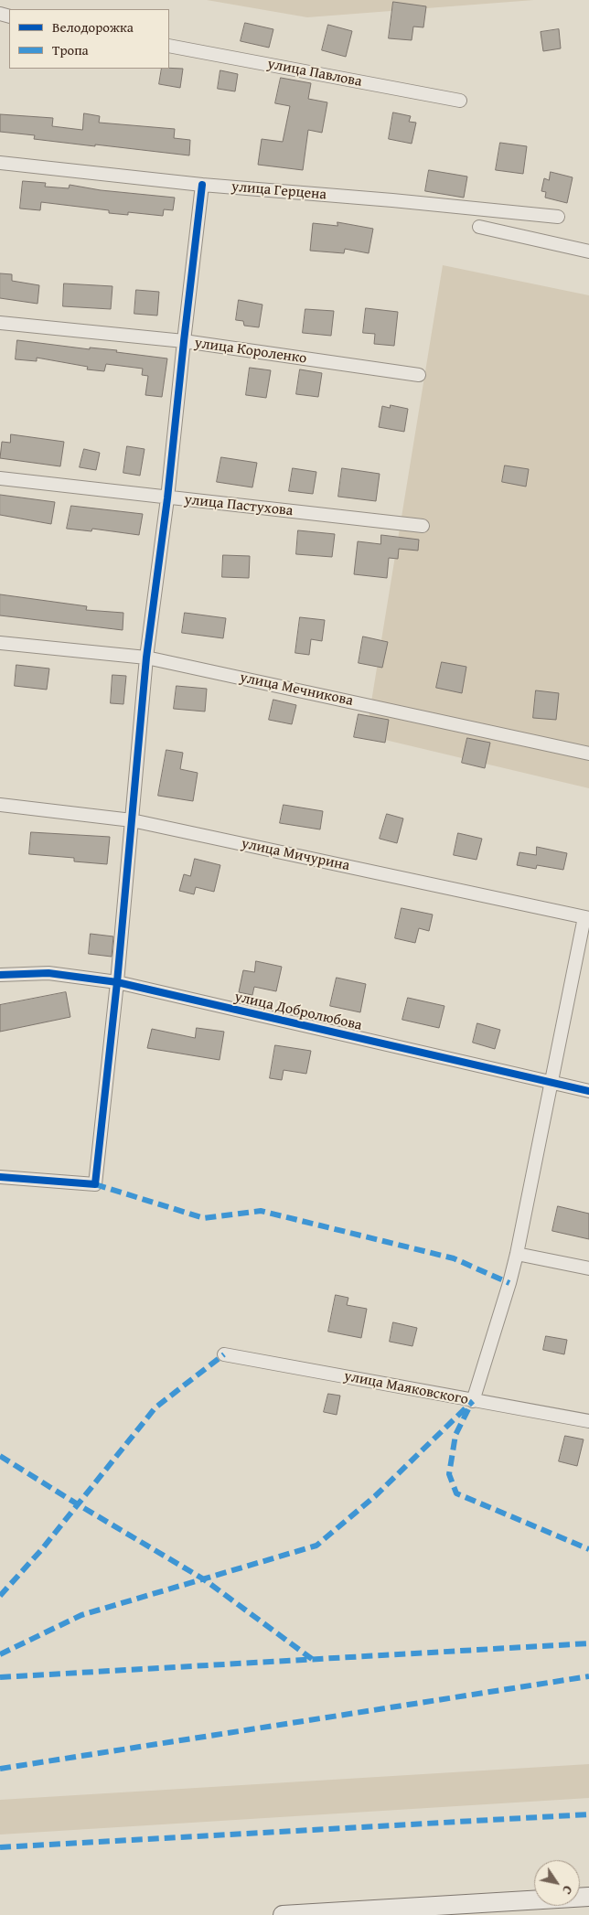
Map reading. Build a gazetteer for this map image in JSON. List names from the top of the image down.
{
  "streets": {
    "street": [
      "улица Павлова",
      "улица Герцена",
      "улица Короленко",
      "улица Пастухова",
      "улица Мечникова",
      "улица Мичурина",
      "улица Добролюбова",
      "улица Маяковского"
    ]
  },
  "legend": ["Велодорожка", "Тропа"],
  "north": "bottom right"
}
